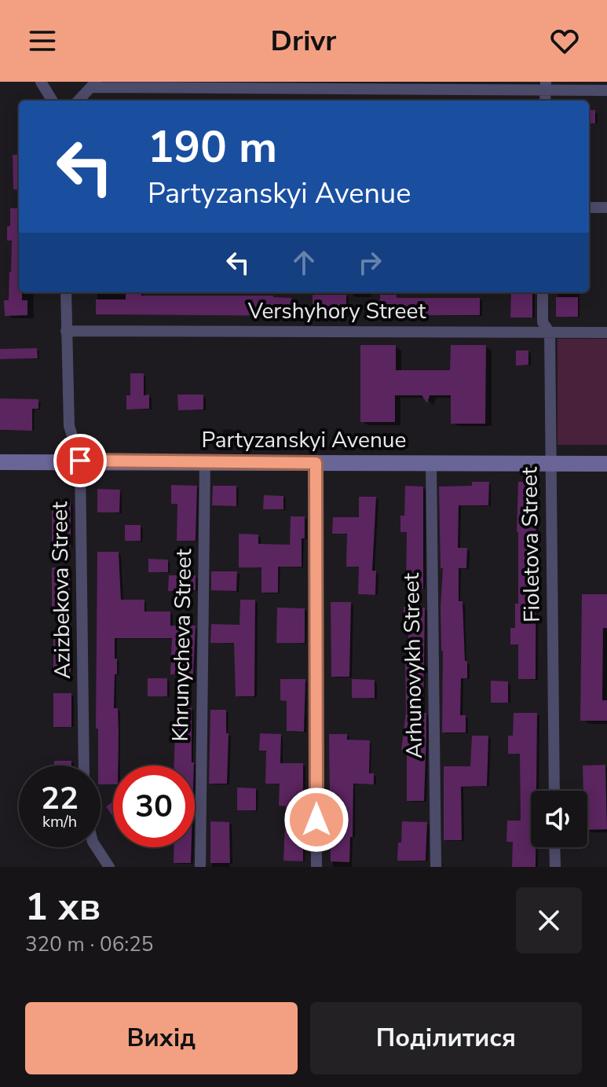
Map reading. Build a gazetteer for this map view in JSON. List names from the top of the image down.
{
  "streets": {
    "street": [
      "Vershyhory Street",
      "Partyzanskyi Avenue",
      "Fioletova Street",
      "Azizbekova Street",
      "Khrunycheva Street",
      "Arhunovykh Street"
    ]
  },
  "crossings": [
    ["Vershyhory Street", "Fioletova Street"],
    ["Vershyhory Street", "Azizbekova Street"],
    ["Partyzanskyi Avenue", "Fioletova Street"],
    ["Partyzanskyi Avenue", "Azizbekova Street"],
    ["Partyzanskyi Avenue", "Khrunycheva Street"],
    ["Partyzanskyi Avenue", "Arhunovykh Street"]
  ],
  "page": {
    "header": "Drivr",
    "turn": ["190 m", "Partyzanskyi Avenue"],
    "speed": "22 km/h",
    "limit": "30",
    "heading": ["1 хв", "320 m · 06:25"],
    "buttons": ["Вихід", "Поділитися"]
  }
}
